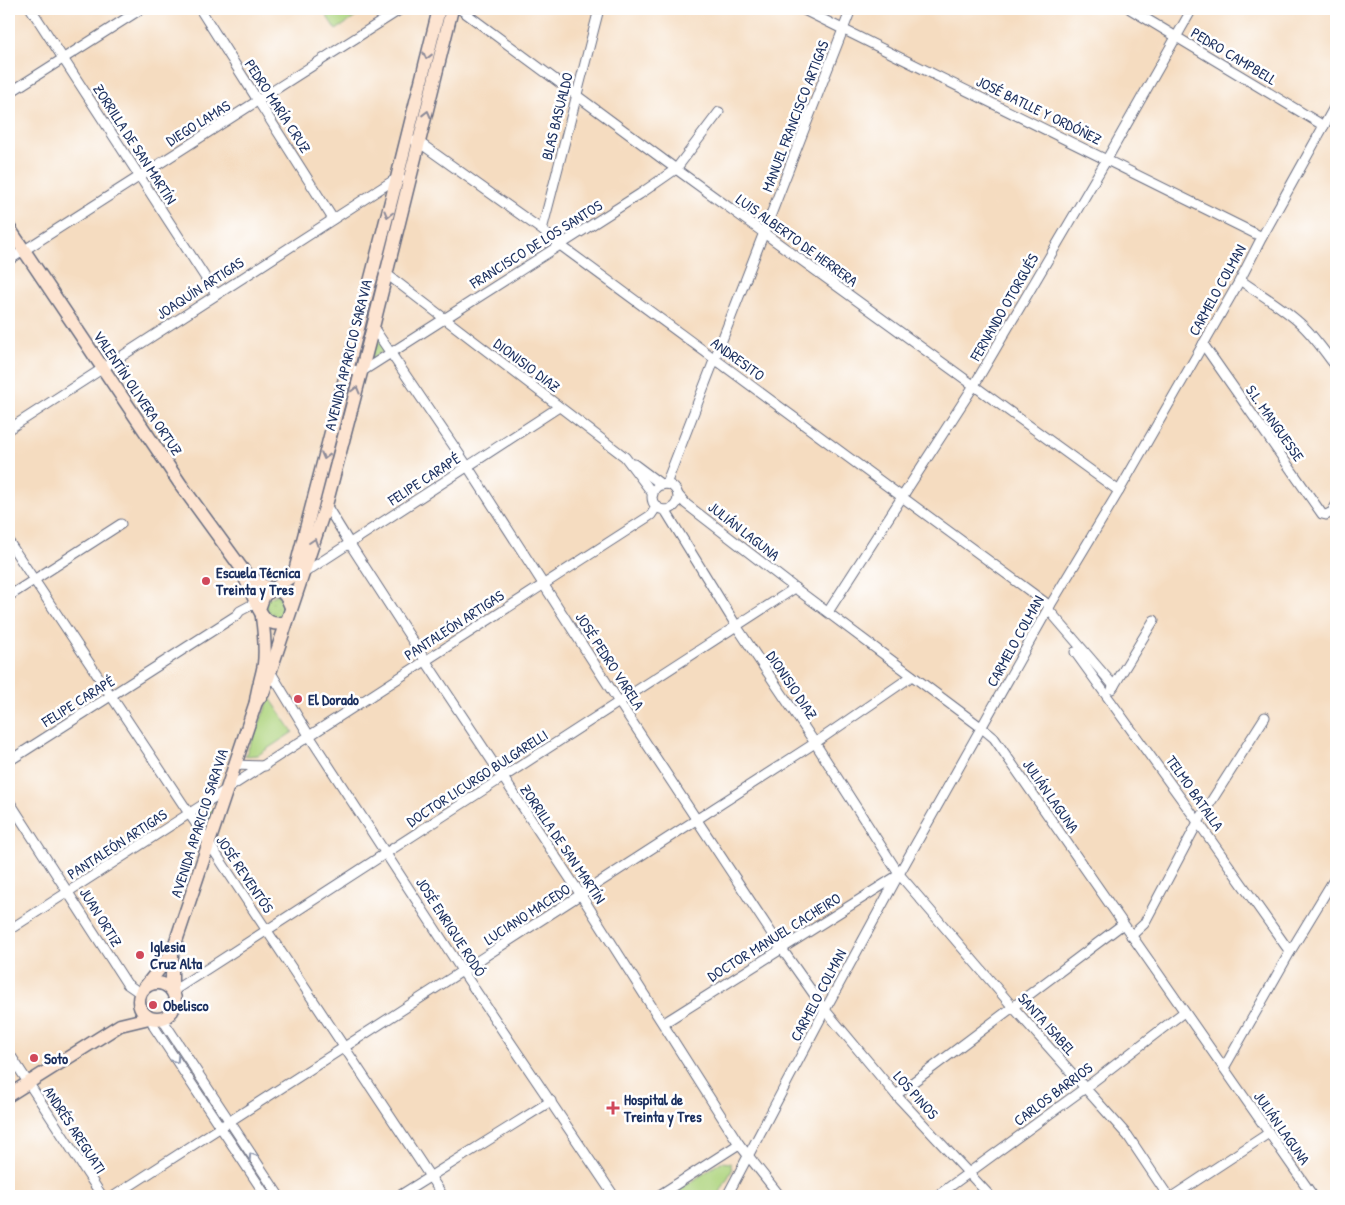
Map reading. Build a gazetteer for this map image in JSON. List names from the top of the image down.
{
  "streets": {
    "street": [
      "PEDRO CAMPBELL",
      "PEDRO MARÍA CRUZ",
      "JOSÉ BATLLE Y ORDÓÑEZ",
      "BLAS BASUALDO",
      "MANUEL FRANCISCO ARTIGAS",
      "DIEGO LAMAS",
      "ZORRILLA DE SAN MARTÍN",
      "LUIS ALBERTO DE HERRERA",
      "FRANCISCO DE LOS SANTOS",
      "JOAQUÍN ARTIGAS",
      "CARMELO COLMAN",
      "FERNANDO OTORGUÉS",
      "AVENIDA APARICIO SARAVIA",
      "ANDRESITO",
      "DIONISIO DIAZ",
      "VALENTÍN OLIVERA ORTUZ",
      "S.L. MANGUESSE",
      "FELIPE CARAPÉ",
      "JULIÁN LAGUNA",
      "PANTALEÓN ARTIGAS",
      "JOSÉ PEDRO VARELA",
      "DOCTOR LICURGO BULGARELLI",
      "TELMO BATALLA",
      "JOSÉ REVENTÓS",
      "LUCIANO MACEDO",
      "JUAN ORTIZ",
      "JOSÉ ENRIQUE RODÓ",
      "DOCTOR MANUEL CACHEIRO",
      "SANTA ISABEL",
      "CARLOS BARRIOS",
      "LOS PINOS",
      "ANDRÉS AREGUATI"
    ]
  },
  "crossings": [
    ["PEDRO CAMPBELL", "CARMELO COLMAN"],
    ["PEDRO CAMPBELL", "FERNANDO OTORGUÉS"],
    ["PEDRO MARÍA CRUZ", "DIEGO LAMAS"],
    ["PEDRO MARÍA CRUZ", "JOAQUÍN ARTIGAS"],
    ["JOSÉ BATLLE Y ORDÓÑEZ", "MANUEL FRANCISCO ARTIGAS"],
    ["JOSÉ BATLLE Y ORDÓÑEZ", "CARMELO COLMAN"],
    ["JOSÉ BATLLE Y ORDÓÑEZ", "FERNANDO OTORGUÉS"],
    ["BLAS BASUALDO", "LUIS ALBERTO DE HERRERA"],
    ["BLAS BASUALDO", "ANDRESITO"],
    ["MANUEL FRANCISCO ARTIGAS", "LUIS ALBERTO DE HERRERA"],
    ["MANUEL FRANCISCO ARTIGAS", "ANDRESITO"],
    ["MANUEL FRANCISCO ARTIGAS", "DIONISIO DIAZ"],
    ["MANUEL FRANCISCO ARTIGAS", "JULIÁN LAGUNA"],
    ["MANUEL FRANCISCO ARTIGAS", "PANTALEÓN ARTIGAS"],
    ["DIEGO LAMAS", "ZORRILLA DE SAN MARTÍN"],
    ["DIEGO LAMAS", "VALENTÍN OLIVERA ORTUZ"],
    ["ZORRILLA DE SAN MARTÍN", "JOAQUÍN ARTIGAS"],
    ["ZORRILLA DE SAN MARTÍN", "CARMELO COLMAN"],
    ["ZORRILLA DE SAN MARTÍN", "AVENIDA APARICIO SARAVIA"],
    ["ZORRILLA DE SAN MARTÍN", "FELIPE CARAPÉ"],
    ["ZORRILLA DE SAN MARTÍN", "PANTALEÓN ARTIGAS"],
    ["ZORRILLA DE SAN MARTÍN", "DOCTOR LICURGO BULGARELLI"],
    ["ZORRILLA DE SAN MARTÍN", "LUCIANO MACEDO"],
    ["ZORRILLA DE SAN MARTÍN", "DOCTOR MANUEL CACHEIRO"],
    ["LUIS ALBERTO DE HERRERA", "FRANCISCO DE LOS SANTOS"],
    ["LUIS ALBERTO DE HERRERA", "CARMELO COLMAN"],
    ["LUIS ALBERTO DE HERRERA", "FERNANDO OTORGUÉS"],
    ["FRANCISCO DE LOS SANTOS", "AVENIDA APARICIO SARAVIA"],
    ["FRANCISCO DE LOS SANTOS", "ANDRESITO"],
    ["FRANCISCO DE LOS SANTOS", "DIONISIO DIAZ"],
    ["FRANCISCO DE LOS SANTOS", "JOSÉ PEDRO VARELA"],
    ["JOAQUÍN ARTIGAS", "AVENIDA APARICIO SARAVIA"],
    ["JOAQUÍN ARTIGAS", "VALENTÍN OLIVERA ORTUZ"],
    ["CARMELO COLMAN", "ANDRESITO"],
    ["CARMELO COLMAN", "DIONISIO DIAZ"],
    ["CARMELO COLMAN", "S.L. MANGUESSE"],
    ["CARMELO COLMAN", "JULIÁN LAGUNA"],
    ["CARMELO COLMAN", "JOSÉ PEDRO VARELA"],
    ["CARMELO COLMAN", "DOCTOR MANUEL CACHEIRO"],
    ["CARMELO COLMAN", "SANTA ISABEL"],
    ["CARMELO COLMAN", "LOS PINOS"],
    ["FERNANDO OTORGUÉS", "ANDRESITO"],
    ["FERNANDO OTORGUÉS", "JULIÁN LAGUNA"],
    ["AVENIDA APARICIO SARAVIA", "ANDRESITO"],
    ["AVENIDA APARICIO SARAVIA", "DIONISIO DIAZ"],
    ["AVENIDA APARICIO SARAVIA", "VALENTÍN OLIVERA ORTUZ"],
    ["AVENIDA APARICIO SARAVIA", "FELIPE CARAPÉ"],
    ["AVENIDA APARICIO SARAVIA", "PANTALEÓN ARTIGAS"],
    ["AVENIDA APARICIO SARAVIA", "JOSÉ PEDRO VARELA"],
    ["AVENIDA APARICIO SARAVIA", "DOCTOR LICURGO BULGARELLI"],
    ["AVENIDA APARICIO SARAVIA", "JOSÉ REVENTÓS"],
    ["AVENIDA APARICIO SARAVIA", "JUAN ORTIZ"],
    ["AVENIDA APARICIO SARAVIA", "JOSÉ ENRIQUE RODÓ"],
    ["DIONISIO DIAZ", "FELIPE CARAPÉ"],
    ["DIONISIO DIAZ", "JULIÁN LAGUNA"],
    ["DIONISIO DIAZ", "PANTALEÓN ARTIGAS"],
    ["DIONISIO DIAZ", "DOCTOR LICURGO BULGARELLI"],
    ["DIONISIO DIAZ", "LUCIANO MACEDO"],
    ["DIONISIO DIAZ", "DOCTOR MANUEL CACHEIRO"],
    ["DIONISIO DIAZ", "SANTA ISABEL"],
    ["VALENTÍN OLIVERA ORTUZ", "FELIPE CARAPÉ"],
    ["FELIPE CARAPÉ", "JOSÉ PEDRO VARELA"],
    ["FELIPE CARAPÉ", "JOSÉ REVENTÓS"],
    ["JULIÁN LAGUNA", "PANTALEÓN ARTIGAS"],
    ["JULIÁN LAGUNA", "DOCTOR LICURGO BULGARELLI"],
    ["JULIÁN LAGUNA", "LUCIANO MACEDO"],
    ["JULIÁN LAGUNA", "CARLOS BARRIOS"],
    ["PANTALEÓN ARTIGAS", "JOSÉ PEDRO VARELA"],
    ["PANTALEÓN ARTIGAS", "JOSÉ REVENTÓS"],
    ["PANTALEÓN ARTIGAS", "JUAN ORTIZ"],
    ["PANTALEÓN ARTIGAS", "JOSÉ ENRIQUE RODÓ"],
    ["JOSÉ PEDRO VARELA", "DOCTOR LICURGO BULGARELLI"],
    ["JOSÉ PEDRO VARELA", "LUCIANO MACEDO"],
    ["JOSÉ PEDRO VARELA", "DOCTOR MANUEL CACHEIRO"],
    ["JOSÉ PEDRO VARELA", "LOS PINOS"],
    ["DOCTOR LICURGO BULGARELLI", "JOSÉ REVENTÓS"],
    ["DOCTOR LICURGO BULGARELLI", "JUAN ORTIZ"],
    ["DOCTOR LICURGO BULGARELLI", "JOSÉ ENRIQUE RODÓ"],
    ["JOSÉ REVENTÓS", "LUCIANO MACEDO"],
    ["LUCIANO MACEDO", "JOSÉ ENRIQUE RODÓ"],
    ["DOCTOR MANUEL CACHEIRO", "SANTA ISABEL"],
    ["SANTA ISABEL", "CARLOS BARRIOS"],
    ["CARLOS BARRIOS", "LOS PINOS"]
  ],
  "places": {
    "other": [
      "Escuela Técnica Treinta y Tres",
      "El Dorado",
      "Iglesia Cruz Alta",
      "Obelisco",
      "Soto"
    ],
    "health": ["Hospital de Treinta y Tres"]
  }
}
